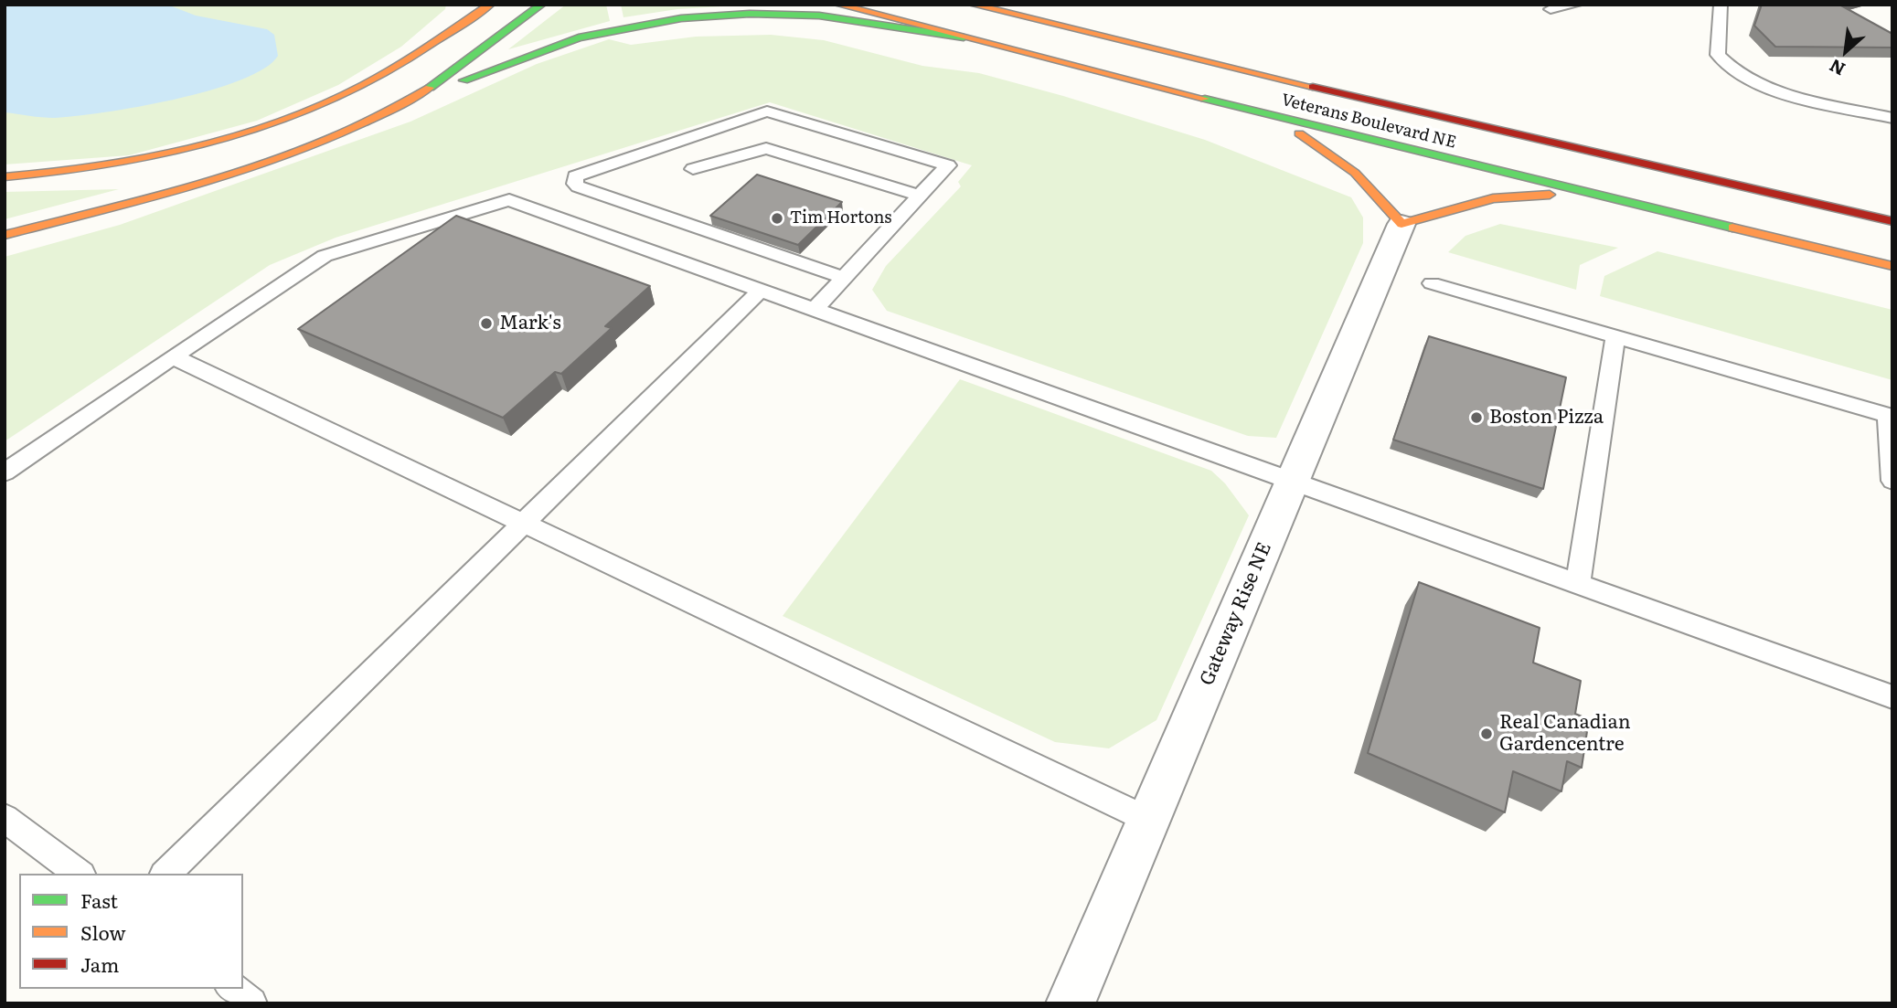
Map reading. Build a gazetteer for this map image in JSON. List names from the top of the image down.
{
  "streets": {
    "main road": ["Veterans Boulevard NE"],
    "street": ["Gateway Rise NE"]
  },
  "places": [
    "Tim Hortons",
    "Mark's",
    "Boston Pizza",
    "Real Canadian Gardencentre"
  ],
  "legend": ["Fast", "Slow", "Jam"],
  "north": "bottom left"
}
